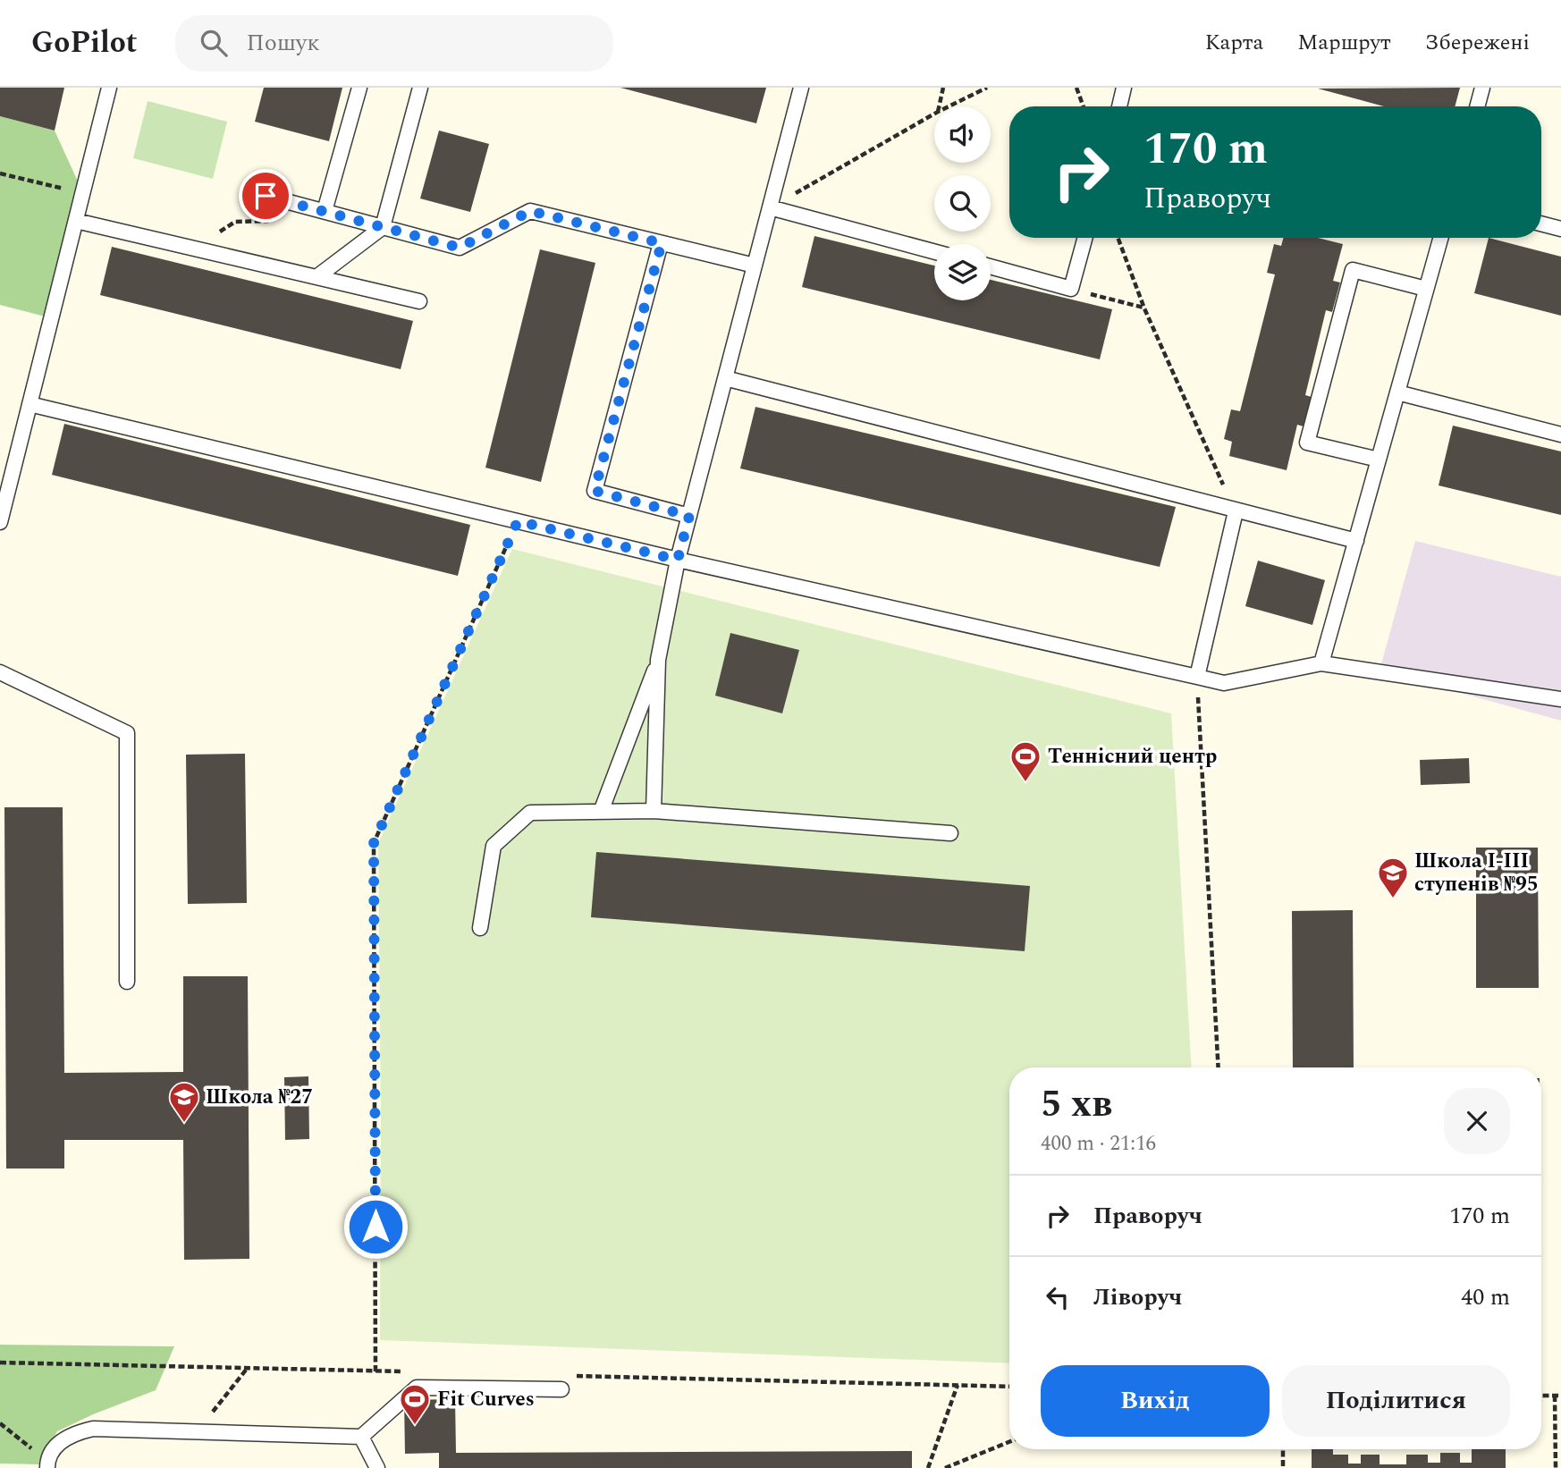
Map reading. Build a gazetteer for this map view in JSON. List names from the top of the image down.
{
  "places": {
    "sports": ["Теннісний центр", "Fit Curves"],
    "school or university": ["Школа І-ІІІ ступенів №95", "Школа №27"]
  },
  "page": {
    "header": "GoPilot",
    "search": "Пошук",
    "nav": ["Карта", "Маршрут", "Збережені"],
    "turn": ["170 m", "Праворуч"],
    "heading": ["5 хв", "400 m · 21:16"],
    "list": [
      {
        "name": "Праворуч",
        "value": "170 m"
      },
      {
        "name": "Ліворуч",
        "value": "40 m"
      }
    ],
    "buttons": ["Вихід", "Поділитися"]
  }
}
